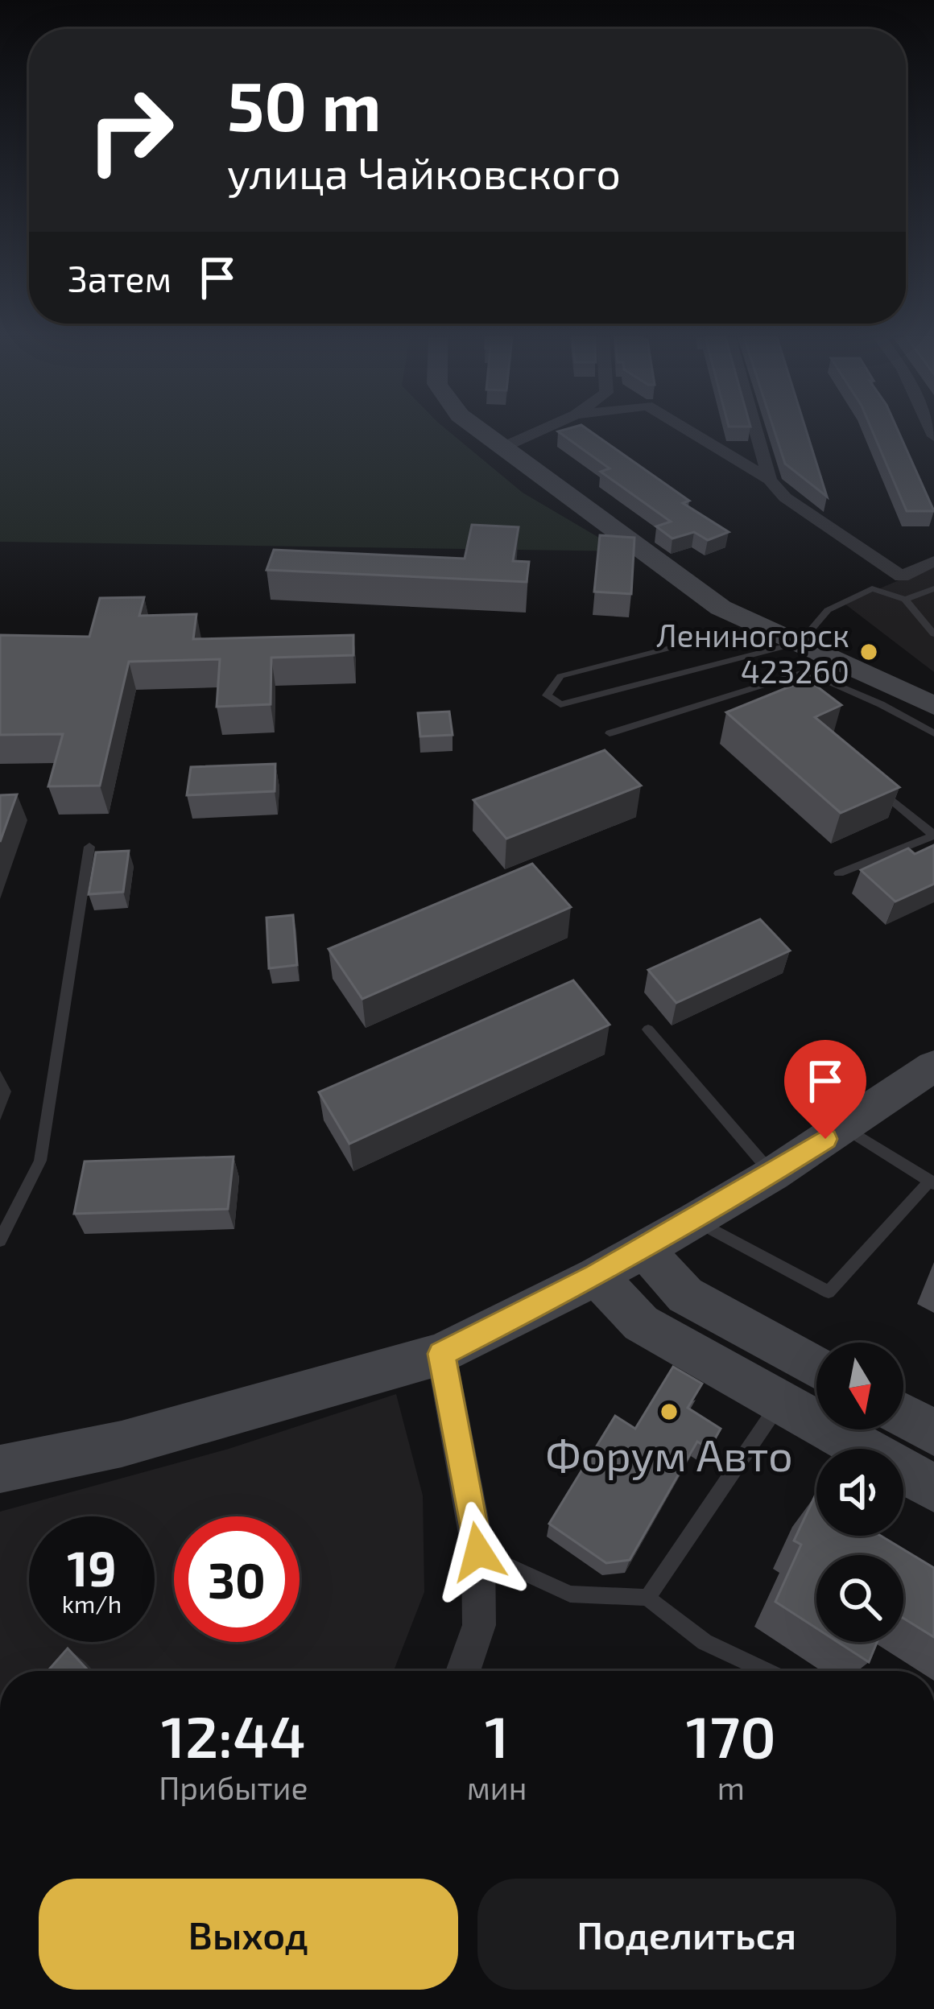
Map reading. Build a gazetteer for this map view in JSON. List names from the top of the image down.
{
  "places": ["Лениногорск 423260", "Форум Авто"],
  "north": "bottom",
  "page": {
    "turn": ["50 m", "улица Чайковского"],
    "then": "Затем",
    "speed": "19 km/h",
    "limit": "30",
    "eta": [
      "12:44",
      "Прибытие",
      "1",
      "мин",
      "170",
      "m"
    ],
    "buttons": ["Выход", "Поделиться"]
  }
}
